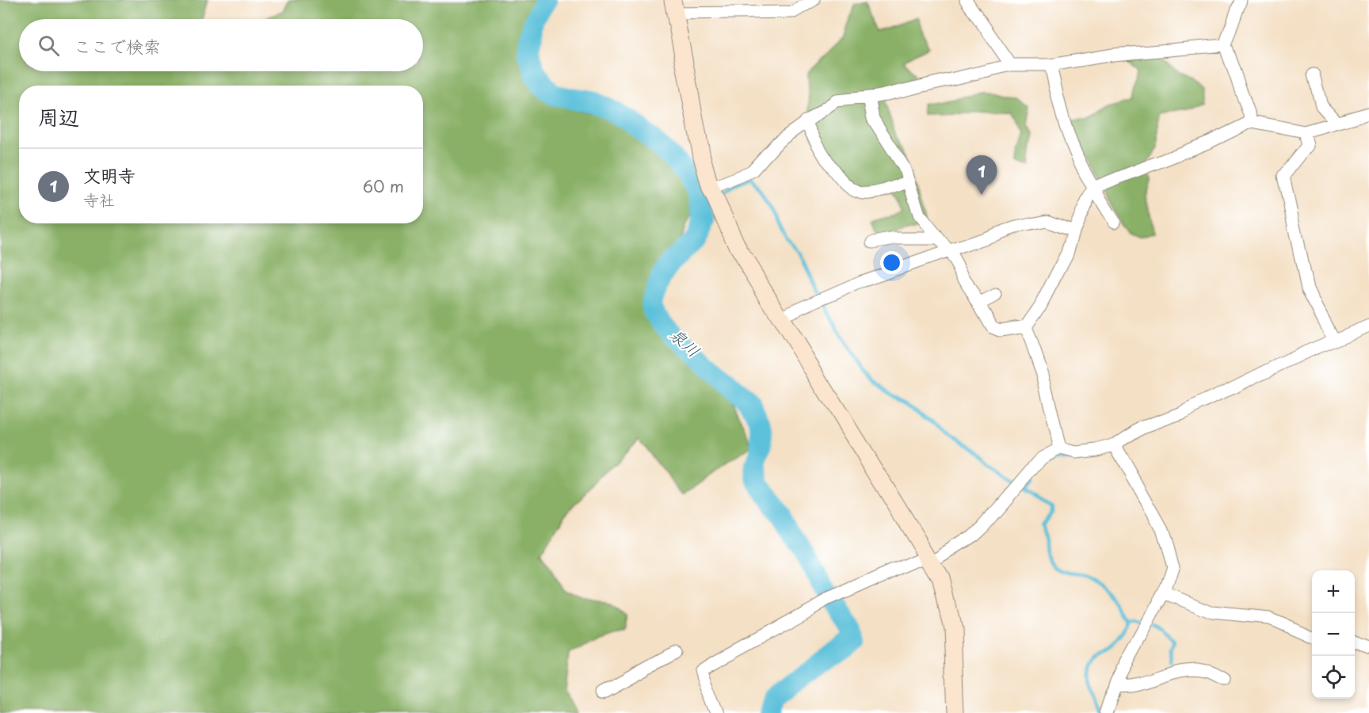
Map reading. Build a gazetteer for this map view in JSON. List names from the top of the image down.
{
  "water": ["泉川"],
  "page": {
    "search": "ここで検索",
    "heading": "周辺",
    "list": [
      {
        "mark": "1",
        "name": "文明寺",
        "note": "寺社",
        "value": "60 m"
      }
    ],
    "pins": "1",
    "map_buttons": ["+", "−"]
  }
}
